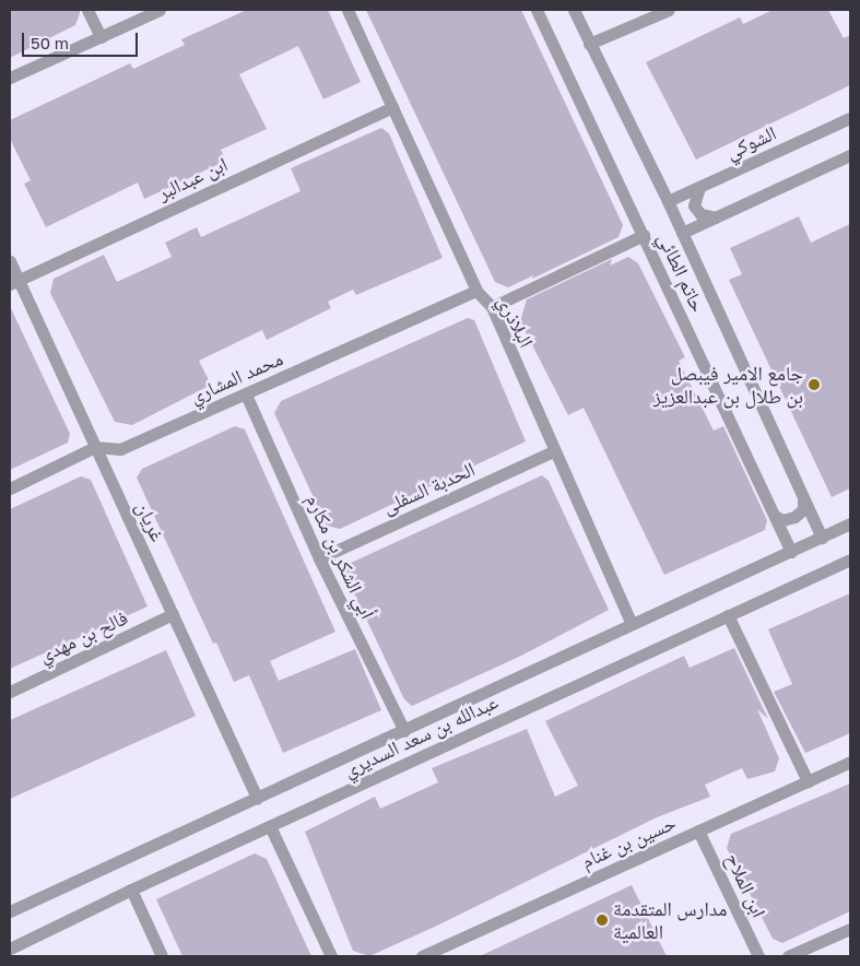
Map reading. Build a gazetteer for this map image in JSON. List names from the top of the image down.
{
  "streets": {
    "street": [
      "الشوكي",
      "ابن عبدالبر",
      "حاتم الطائي",
      "البلاذري",
      "محمد المشاري",
      "الحدبة السفلى",
      "غريان",
      "أبي الشكر بن مكارم",
      "فالح بن مهدي",
      "عبدالله بن سعد السديري",
      "حسين بن غنام",
      "ابن الملاح"
    ]
  },
  "crossings": [
    ["الشوكي", "حاتم الطائي"],
    ["ابن عبدالبر", "البلاذري"],
    ["ابن عبدالبر", "غريان"],
    ["حاتم الطائي", "عبدالله بن سعد السديري"],
    ["البلاذري", "محمد المشاري"],
    ["البلاذري", "الحدبة السفلى"],
    ["البلاذري", "عبدالله بن سعد السديري"],
    ["محمد المشاري", "غريان"],
    ["محمد المشاري", "أبي الشكر بن مكارم"],
    ["الحدبة السفلى", "أبي الشكر بن مكارم"],
    ["غريان", "فالح بن مهدي"],
    ["غريان", "عبدالله بن سعد السديري"],
    ["أبي الشكر بن مكارم", "عبدالله بن سعد السديري"],
    ["حسين بن غنام", "ابن الملاح"]
  ],
  "places": ["جامع الامير فيبصل بن طلال بن عبدالعزيز", "مدارس المتقدمة العالمية"],
  "scale_bar": "50 m"
}
